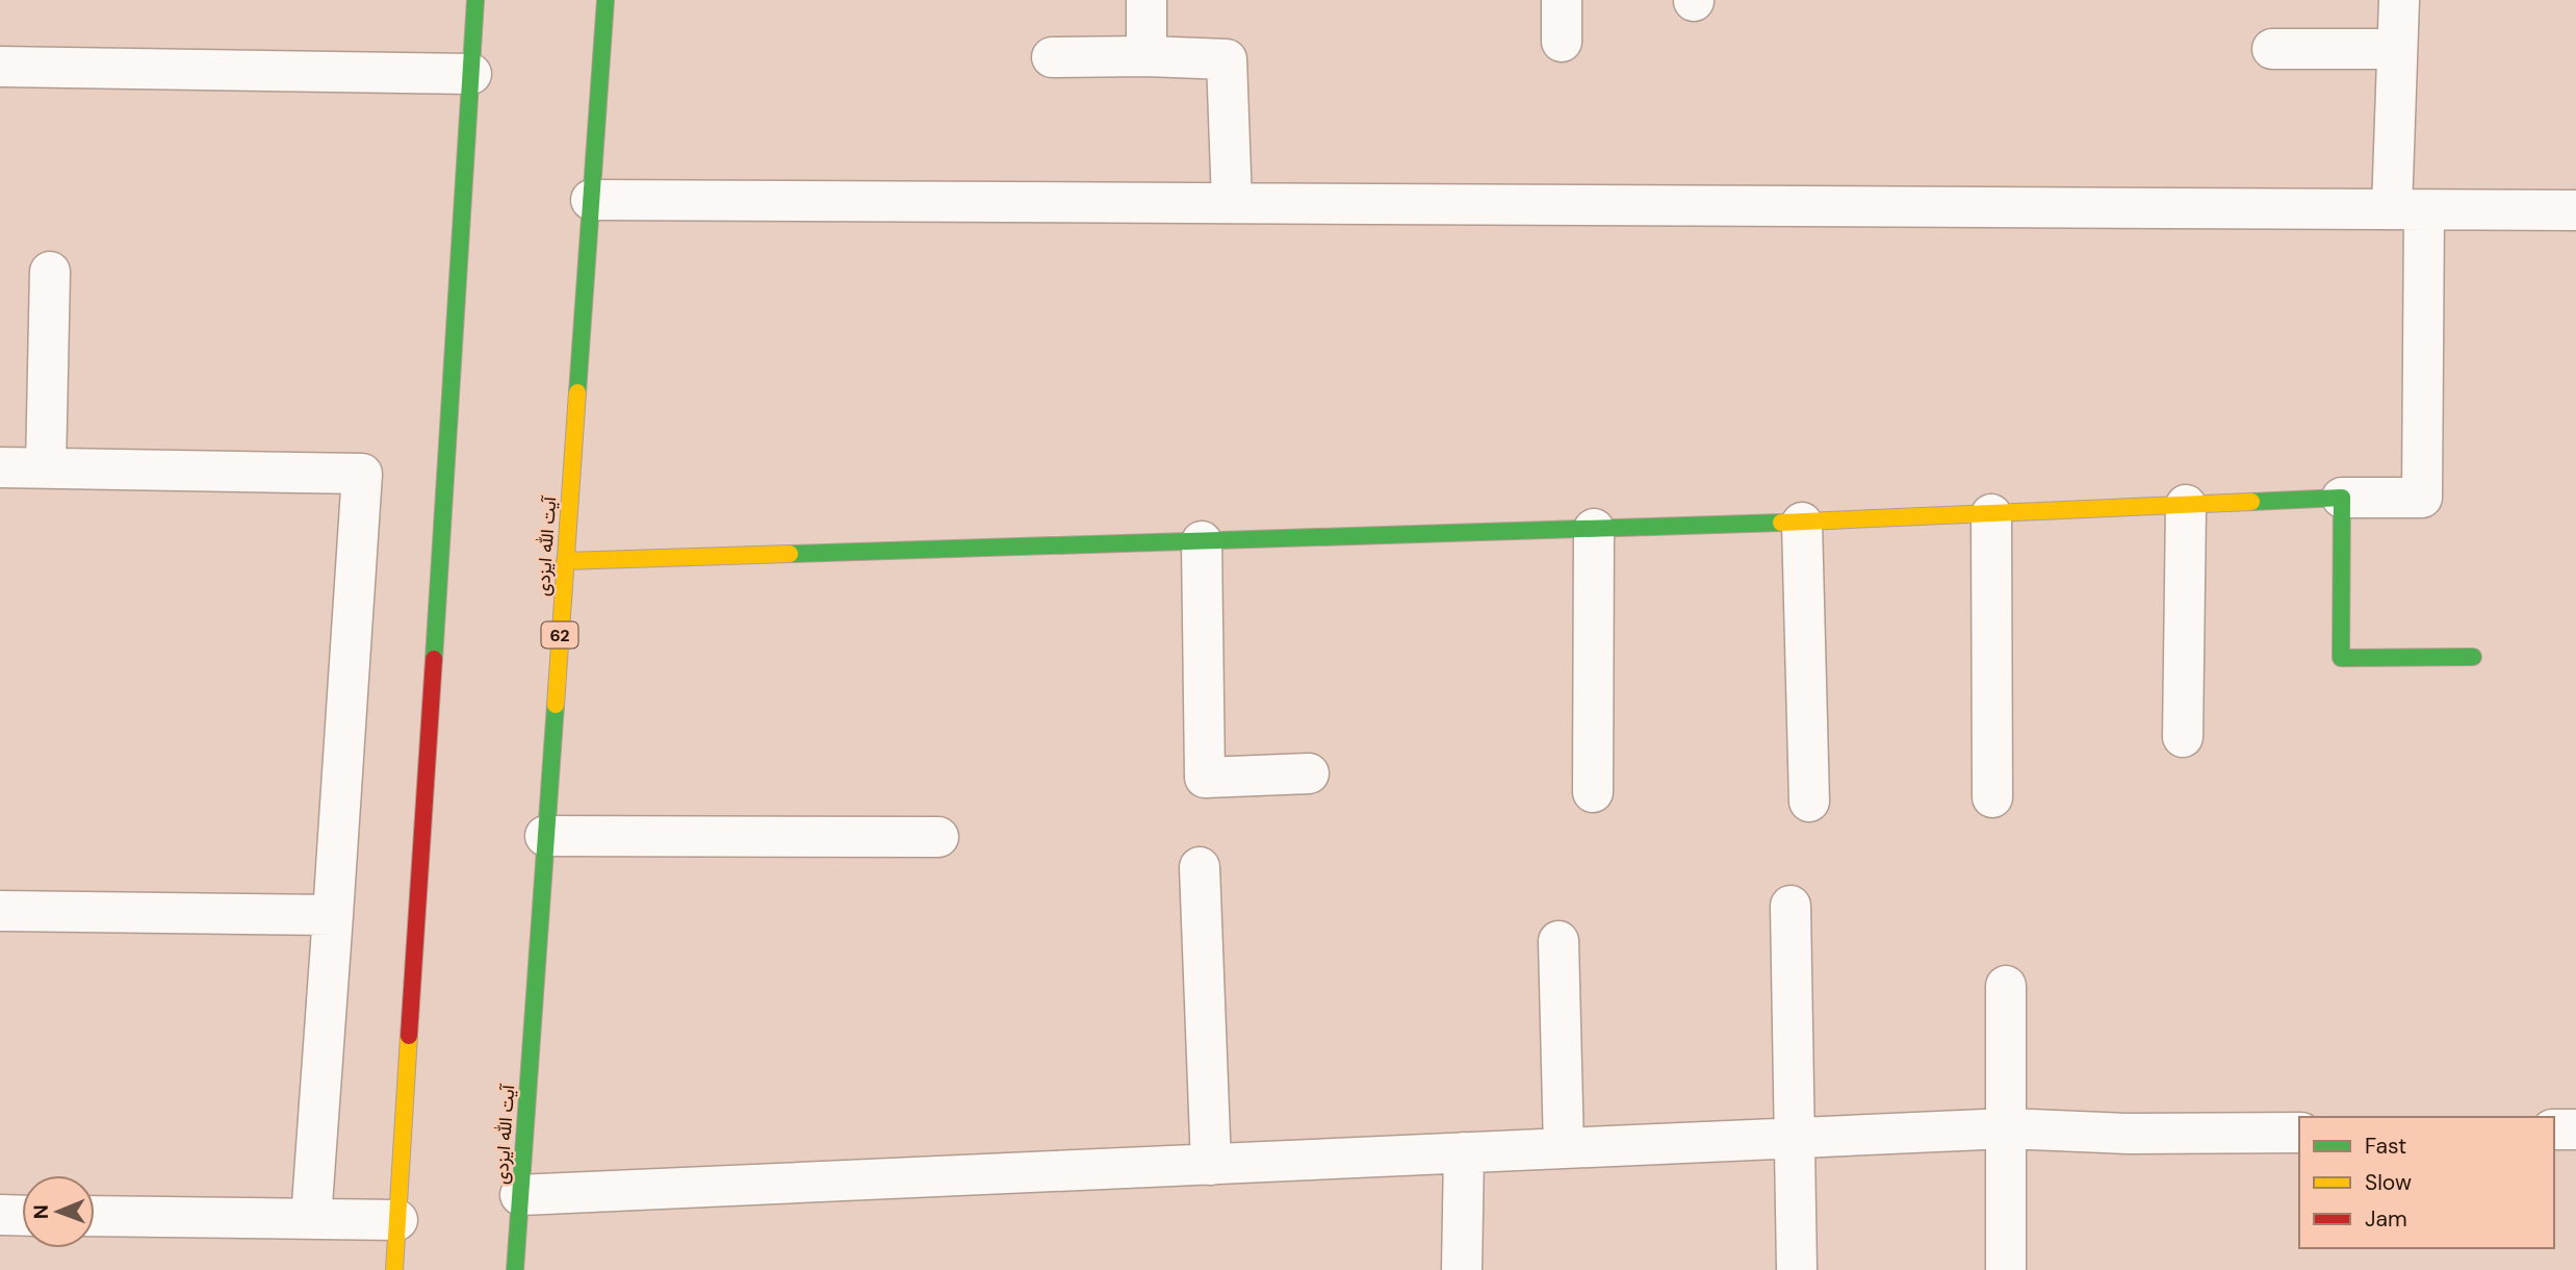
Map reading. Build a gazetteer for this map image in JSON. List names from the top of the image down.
{
  "streets": {
    "main road": ["آیت الله ایزدی", "62"]
  },
  "legend": ["Fast", "Slow", "Jam"],
  "north": "left"
}
